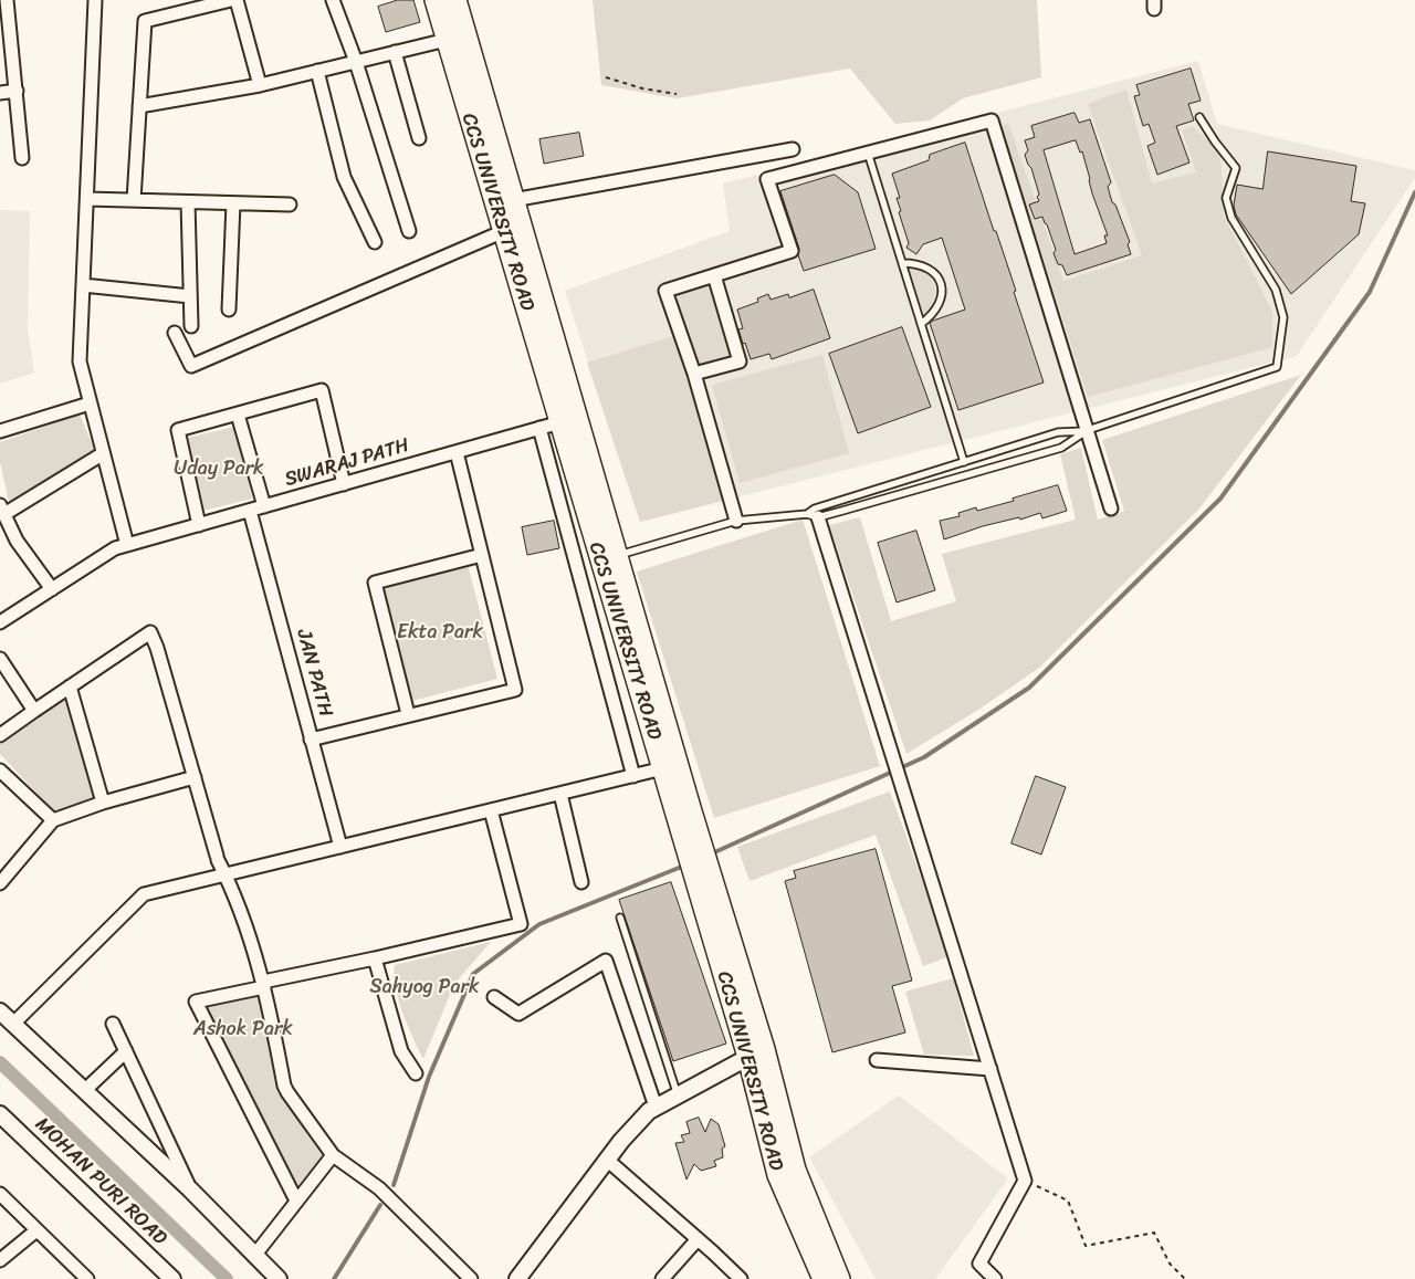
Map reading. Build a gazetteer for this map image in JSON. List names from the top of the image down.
{
  "streets": {
    "highway": ["CCS UNIVERSITY ROAD"],
    "street": ["SWARAJ PATH", "JAN PATH", "MOHAN PURI ROAD"]
  },
  "crossings": [
    ["CCS UNIVERSITY ROAD", "SWARAJ PATH"],
    ["SWARAJ PATH", "JAN PATH"]
  ],
  "parks": [
    "Uday Park",
    "Ekta Park",
    "Sahyog Park",
    "Ashok Park"
  ]
}
